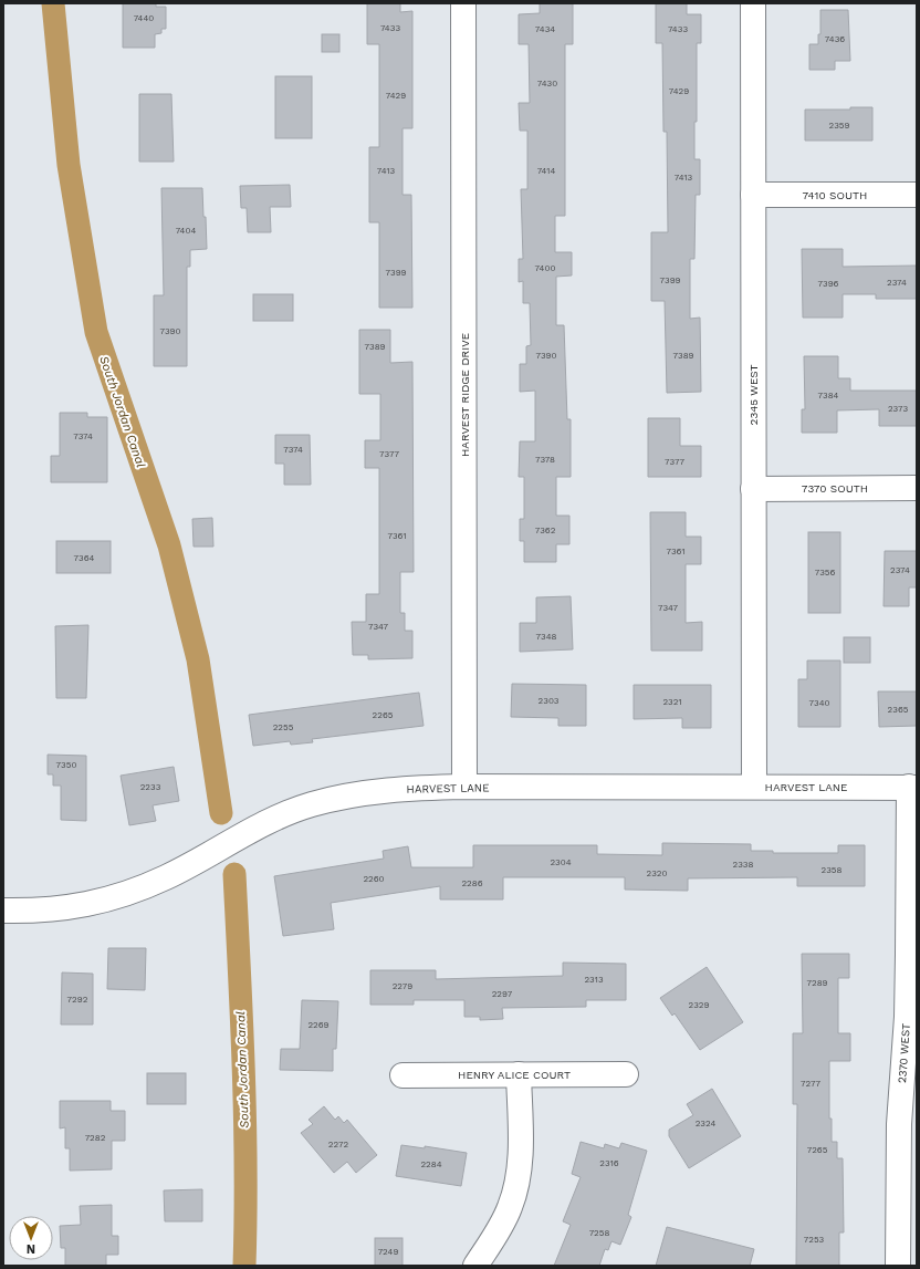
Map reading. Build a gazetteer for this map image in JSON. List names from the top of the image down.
{
  "streets": {
    "street": [
      "7410 SOUTH",
      "HARVEST RIDGE DRIVE",
      "2345 WEST",
      "7370 SOUTH",
      "HARVEST LANE",
      "2370 WEST",
      "HENRY ALICE COURT"
    ]
  },
  "crossings": [
    ["7410 SOUTH", "2345 WEST"],
    ["HARVEST RIDGE DRIVE", "HARVEST LANE"],
    ["2345 WEST", "7370 SOUTH"],
    ["2345 WEST", "HARVEST LANE"],
    ["HARVEST LANE", "2370 WEST"]
  ],
  "water": ["South Jordan Canal"],
  "house_numbers": [
    "7440",
    "7433",
    "7434",
    "7433",
    "7436",
    "7430",
    "7429",
    "7429",
    "2359",
    "7413",
    "7414",
    "7413",
    "7404",
    "7400",
    "7399",
    "7399",
    "2374",
    "7396",
    "7390",
    "7389",
    "7390",
    "7389",
    "7384",
    "2373",
    "7374",
    "7374",
    "7377",
    "7378",
    "7377",
    "7362",
    "7361",
    "7361",
    "7364",
    "2374",
    "7356",
    "7347",
    "7347",
    "7348",
    "2303",
    "2321",
    "7340",
    "2365",
    "2265",
    "2255",
    "7350",
    "2233",
    "2304",
    "2338",
    "2358",
    "2320",
    "2260",
    "2286",
    "2313",
    "7289",
    "2279",
    "2297",
    "7292",
    "2329",
    "2269",
    "7277",
    "2324",
    "7282",
    "2272",
    "7265",
    "2316",
    "2284",
    "7258",
    "7253",
    "7249"
  ],
  "north": "bottom"
}
